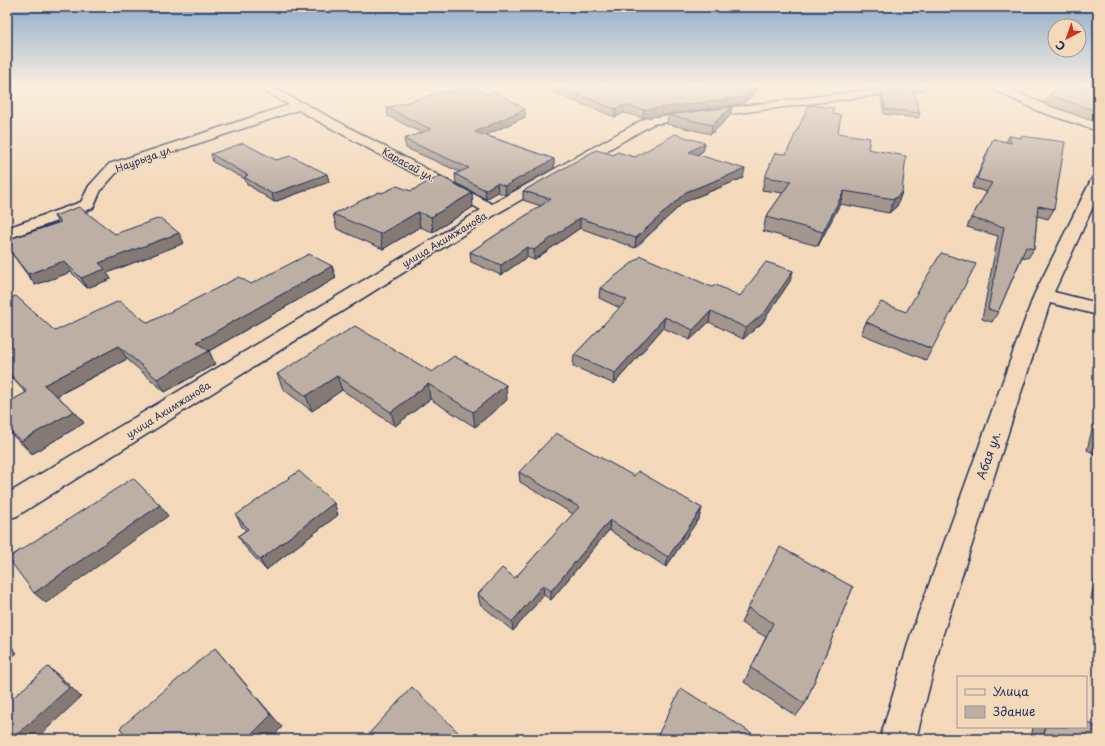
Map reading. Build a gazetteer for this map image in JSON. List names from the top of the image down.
{
  "streets": {
    "street": [
      "Наурыза ул.",
      "Карасай ул.",
      "улица Акимжанова",
      "Абая ул."
    ]
  },
  "crossings": [
    ["Карасай ул.", "улица Акимжанова"]
  ],
  "legend": ["Улица", "Здание"],
  "north": "bottom left"
}
